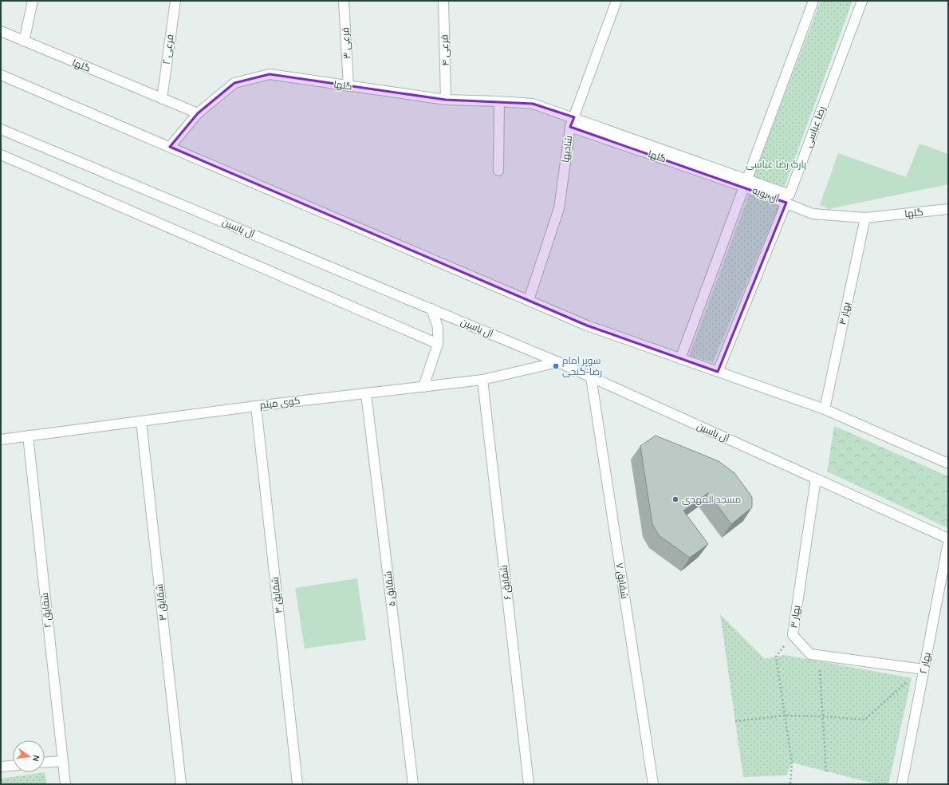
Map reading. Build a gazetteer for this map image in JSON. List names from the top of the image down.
{
  "streets": {
    "street": [
      "فرعی ۳",
      "فرعی ۲",
      "فرعی ۴",
      "گلها",
      "رضا عباسی",
      "شادیها",
      "آل بویه",
      "آل یاسین",
      "بهار ۴",
      "کوی میثم",
      "شقایق ۷",
      "شقایق ۶",
      "شقایق ۵",
      "شقایق ۴",
      "شقایق ۳",
      "شقایق ۲",
      "بهار ۳",
      "بهار ۲"
    ]
  },
  "crossings": [
    ["فرعی ۳", "گلها"],
    ["فرعی ۲", "گلها"],
    ["فرعی ۴", "گلها"],
    ["گلها", "رضا عباسی"],
    ["گلها", "شادیها"],
    ["گلها", "آل بویه"],
    ["گلها", "بهار ۴"],
    ["رضا عباسی", "آل بویه"],
    ["آل یاسین", "کوی میثم"],
    ["آل یاسین", "شقایق ۷"],
    ["آل یاسین", "بهار ۳"],
    ["کوی میثم", "شقایق ۶"],
    ["کوی میثم", "شقایق ۵"],
    ["کوی میثم", "شقایق ۴"],
    ["کوی میثم", "شقایق ۳"],
    ["کوی میثم", "شقایق ۲"],
    ["بهار ۳", "بهار ۲"]
  ],
  "parks": ["پارک رضا عباسی"],
  "places": ["سوپر امام رضا-گنجی", "مسجد المهدی"],
  "north": "right"
}
